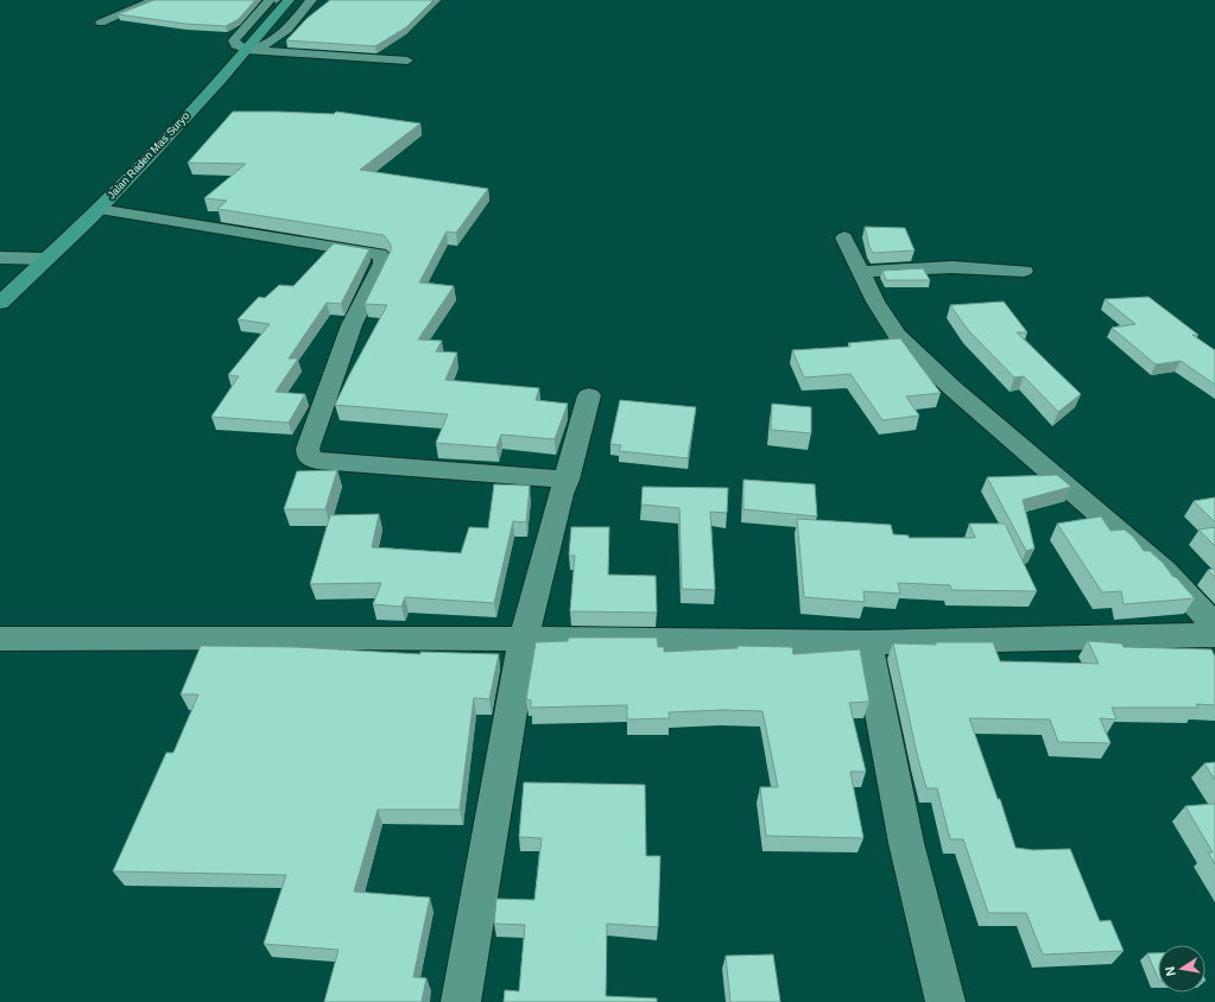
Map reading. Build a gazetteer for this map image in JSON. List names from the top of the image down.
{
  "streets": {
    "main road": ["Jalan Raden Mas Suryo"]
  },
  "north": "left"
}
